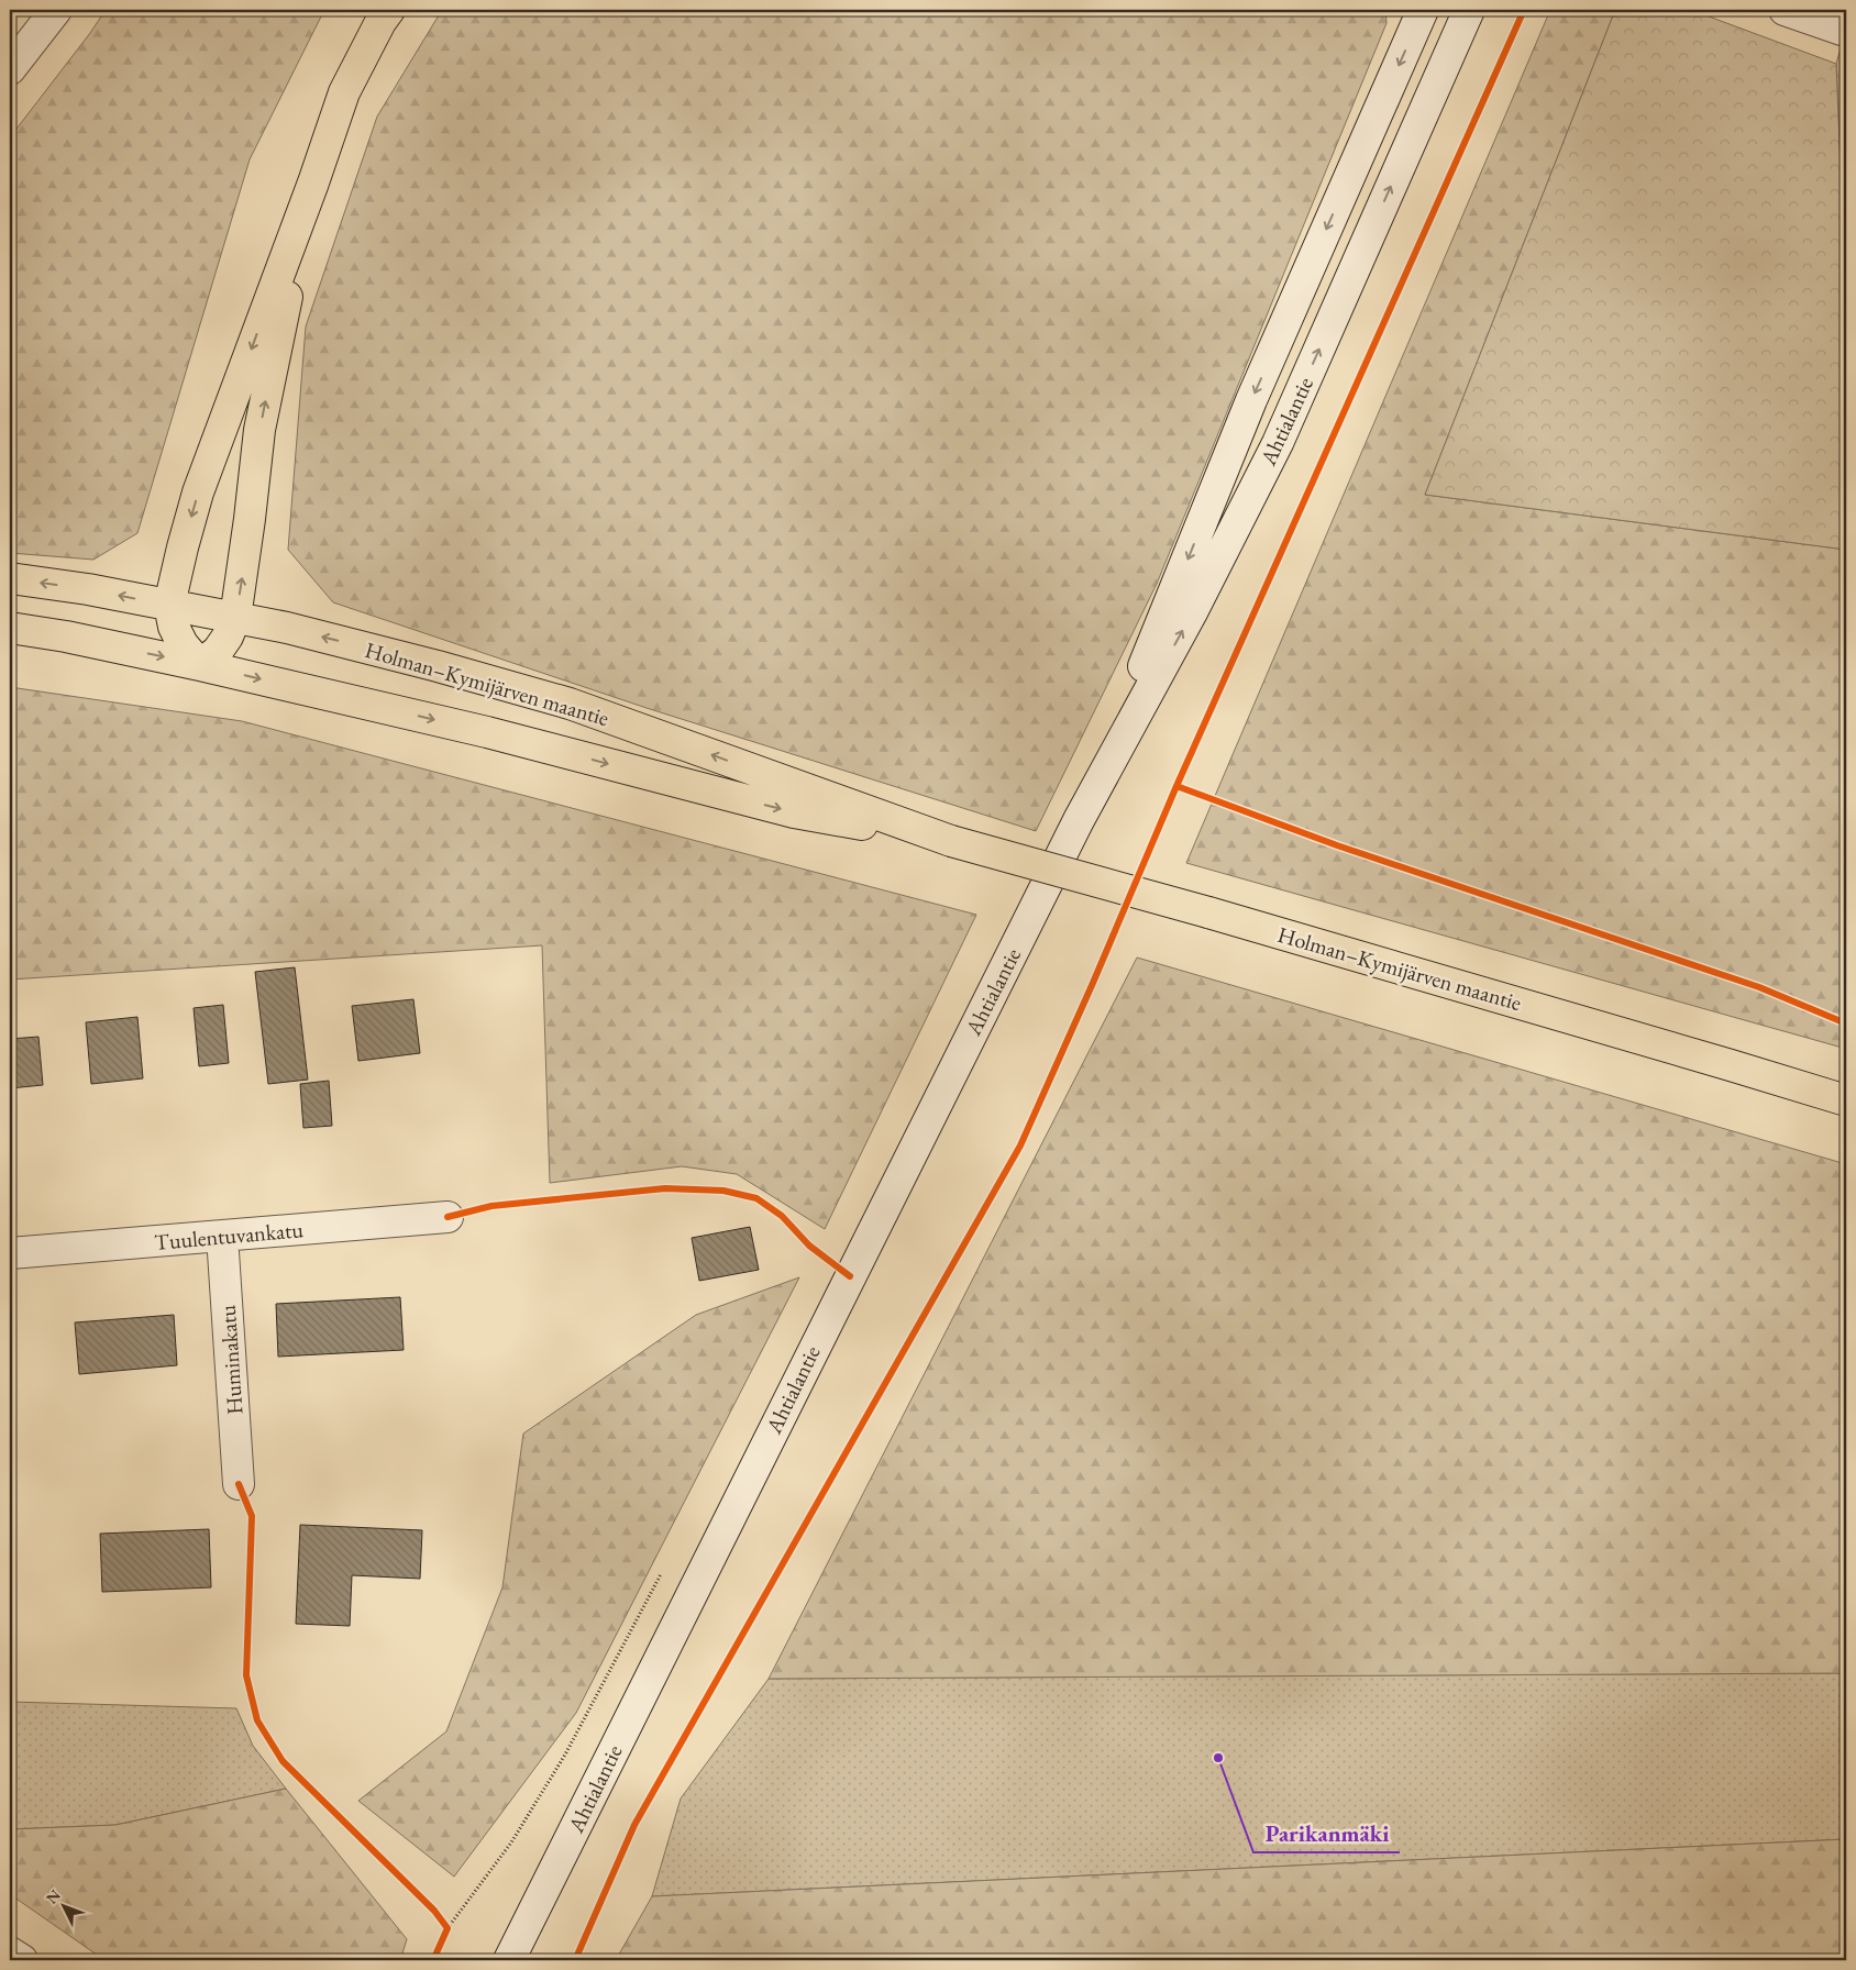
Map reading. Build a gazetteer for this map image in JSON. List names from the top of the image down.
{
  "streets": {
    "highway": ["Holman–Kymijärven maantie"],
    "main road": ["Ahtialantie", "Tuulentuvankatu", "Huminakatu"]
  },
  "crossings": [
    ["Tuulentuvankatu", "Huminakatu"]
  ],
  "places": ["Parikanmäki"],
  "north": "top left"
}
